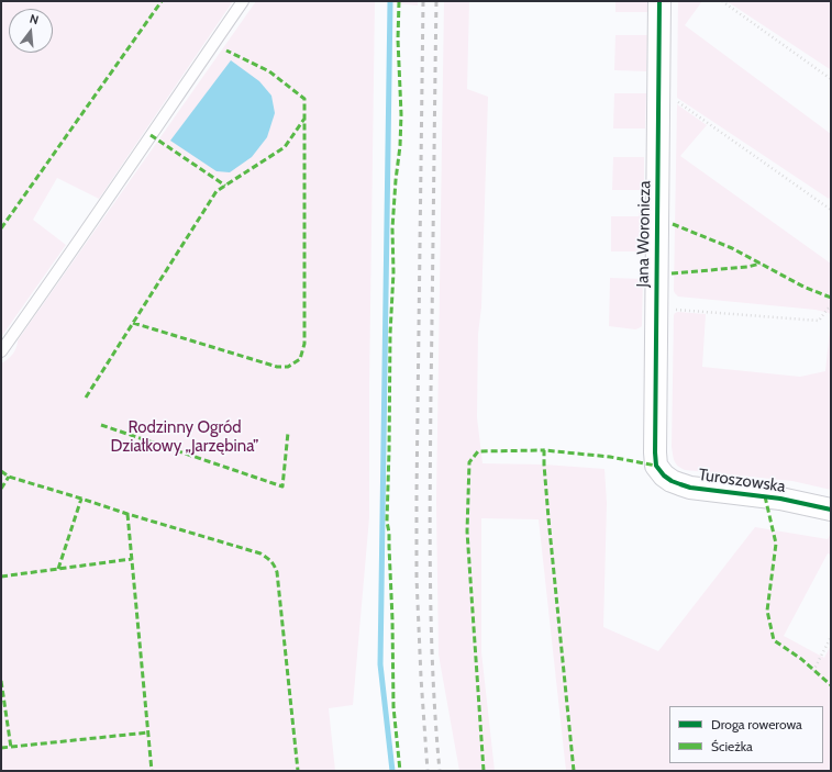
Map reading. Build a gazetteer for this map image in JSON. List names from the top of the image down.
{
  "streets": {
    "street": ["Jana Woronicza", "Turoszowska"]
  },
  "crossings": [
    ["Jana Woronicza", "Turoszowska"]
  ],
  "parks": ["Rodzinny Ogród Działkowy „Jarzębina”"],
  "legend": ["Droga rowerowa", "Ścieżka"],
  "north": "top"
}
